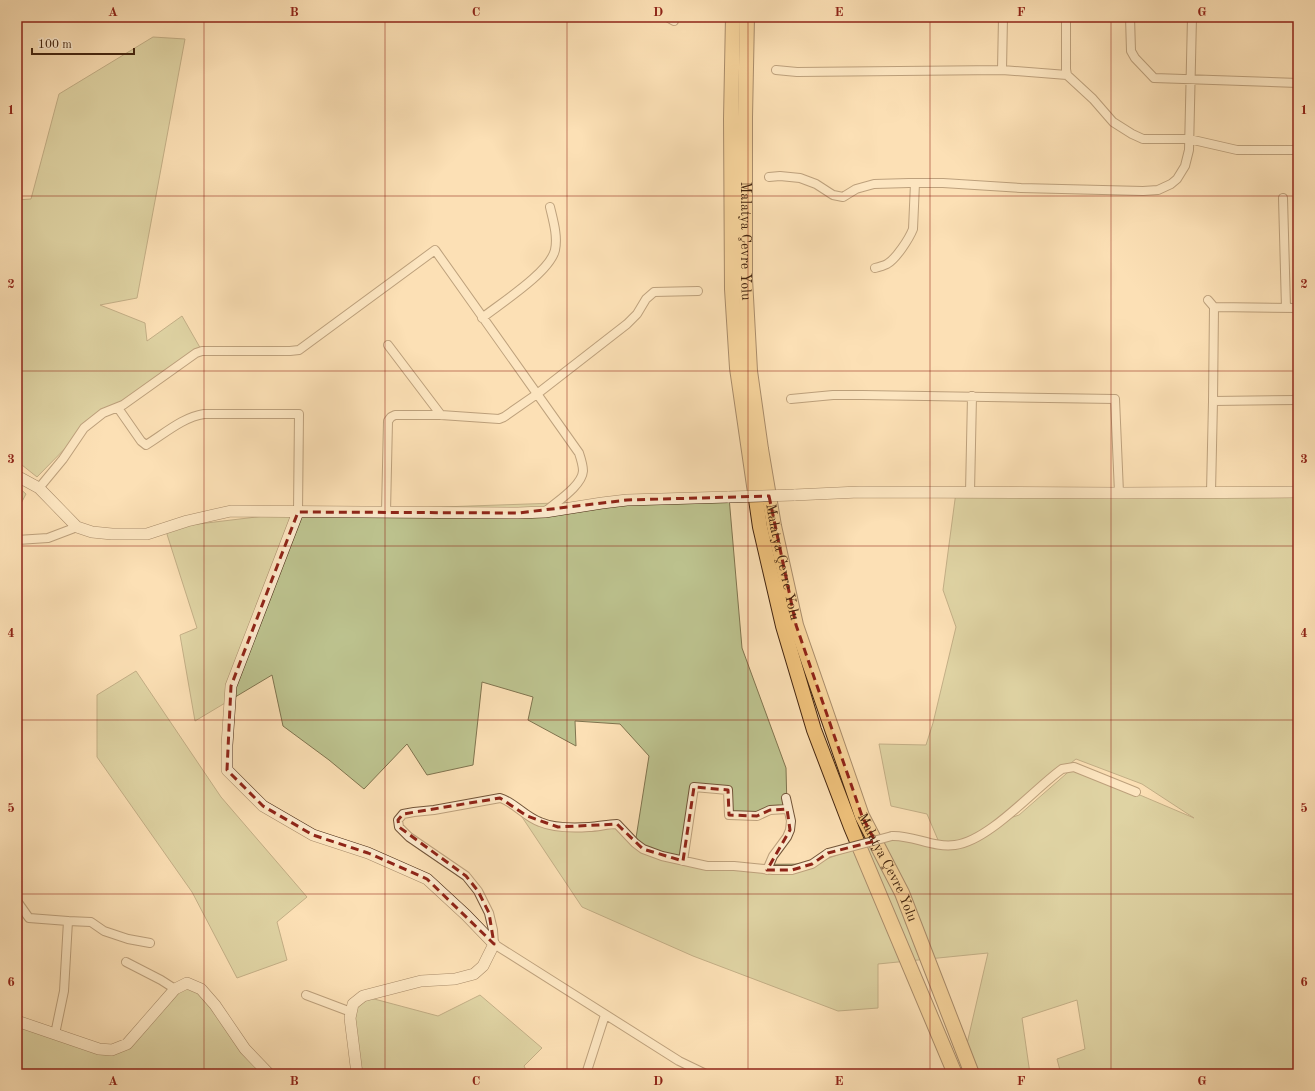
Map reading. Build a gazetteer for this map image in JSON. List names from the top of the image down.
{
  "streets": {
    "highway": ["Malatya Çevre Yolu"]
  },
  "scale_bar": "100 m",
  "grid": {
    "columns": [
      "A",
      "B",
      "C",
      "D",
      "E",
      "F",
      "G"
    ],
    "rows": [
      "1",
      "2",
      "3",
      "4",
      "5",
      "6"
    ]
  }
}
